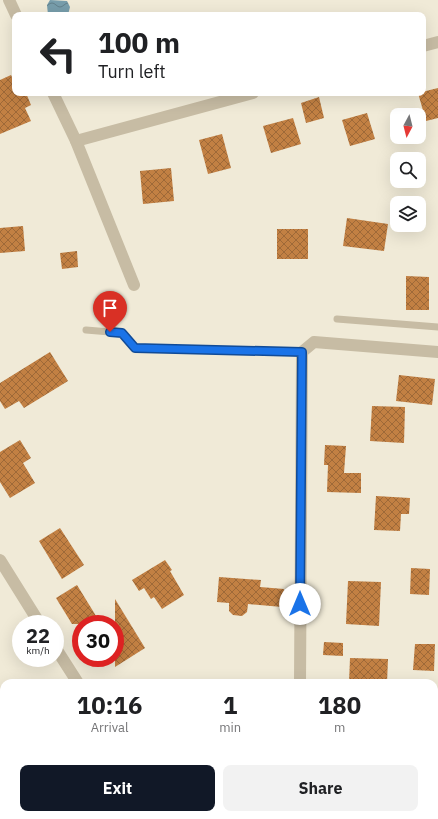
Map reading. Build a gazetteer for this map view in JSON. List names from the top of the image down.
{
  "north": "bottom",
  "page": {
    "turn": ["100 m", "Turn left"],
    "speed": "22 km/h",
    "limit": "30",
    "eta": [
      "10:16",
      "Arrival",
      "1",
      "min",
      "180",
      "m"
    ],
    "buttons": ["Exit", "Share"]
  }
}
